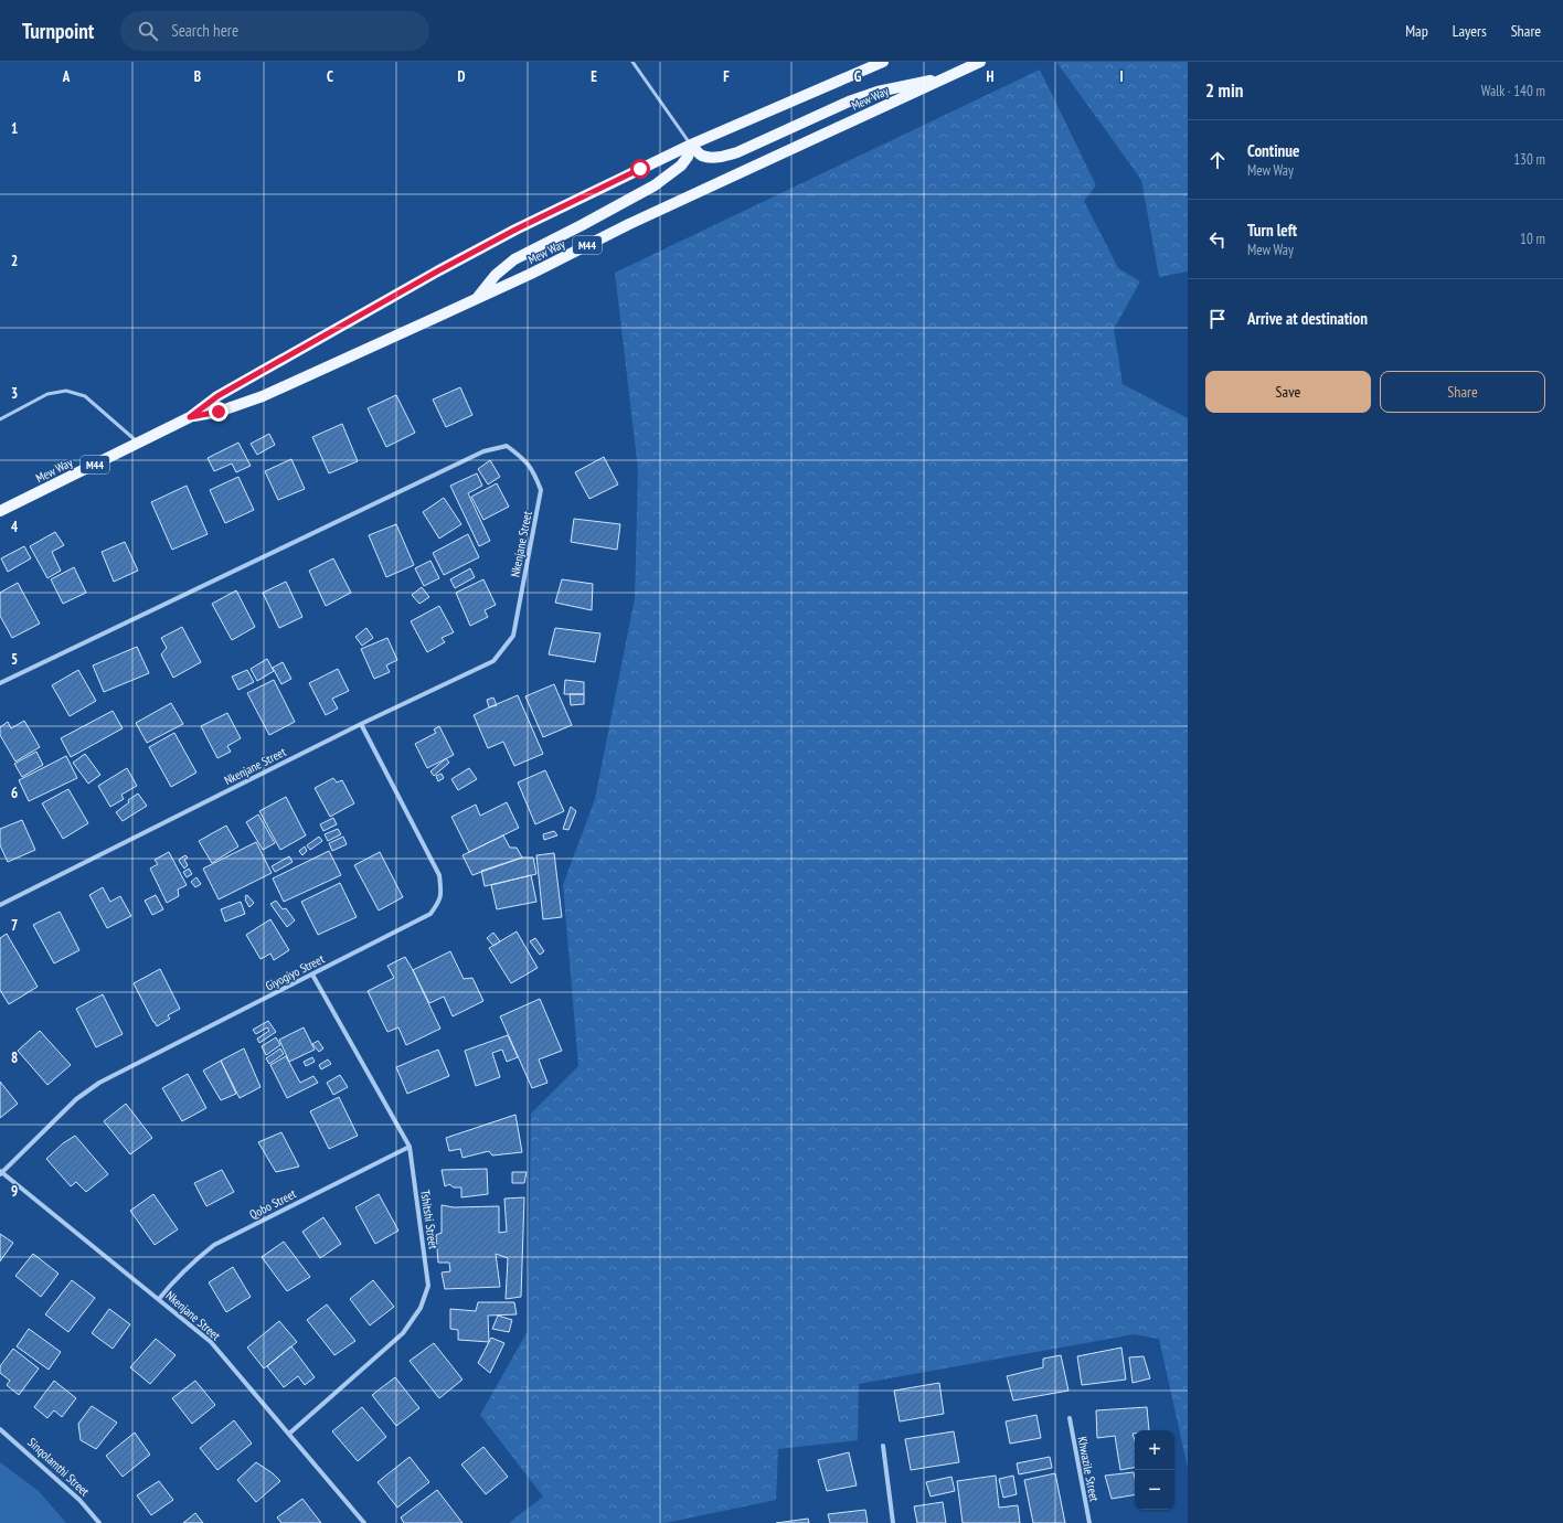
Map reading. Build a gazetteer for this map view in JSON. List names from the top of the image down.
{
  "streets": {
    "main road": ["Mew Way", "M44"],
    "street": [
      "Nkenjane Street",
      "Giyogiyo Street",
      "Qobo Street",
      "Tshitshi Street",
      "Sinqolamthi Street",
      "Khwazile Street"
    ]
  },
  "crossings": [
    ["Nkenjane Street", "Giyogiyo Street"],
    ["Nkenjane Street", "Qobo Street"],
    ["Nkenjane Street", "Tshitshi Street"],
    ["Giyogiyo Street", "Tshitshi Street"],
    ["Qobo Street", "Tshitshi Street"]
  ],
  "page": {
    "header": "Turnpoint",
    "search": "Search here",
    "nav": ["Map", "Layers", "Share"],
    "heading": ["2 min", "Walk · 140 m"],
    "list": [
      ["Continue", "Mew Way", "130 m"],
      ["Turn left", "Mew Way", "10 m"],
      "Arrive at destination"
    ],
    "buttons": ["Save", "Share"],
    "map_buttons": ["+", "−"]
  },
  "grid": {
    "columns": [
      "A",
      "B",
      "C",
      "D",
      "E",
      "F",
      "G",
      "H",
      "I"
    ],
    "rows": [
      "1",
      "2",
      "3",
      "4",
      "5",
      "6",
      "7",
      "8",
      "9"
    ]
  }
}
